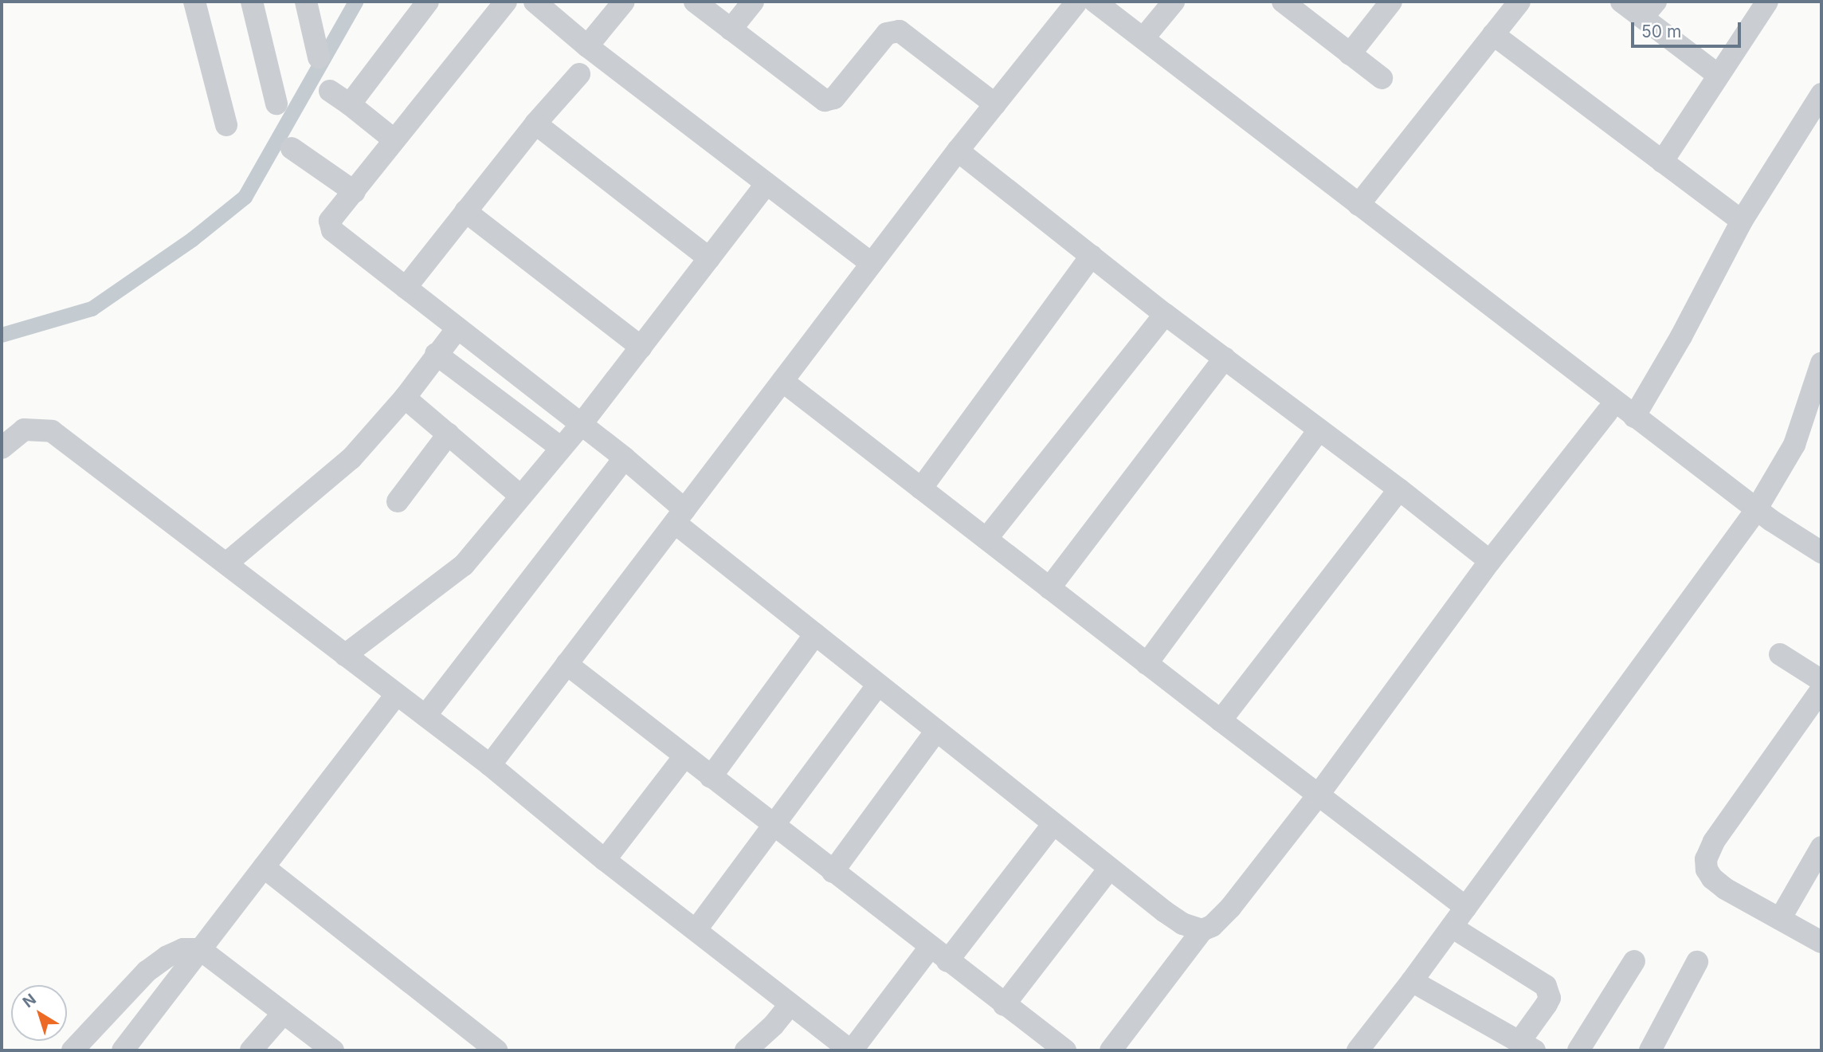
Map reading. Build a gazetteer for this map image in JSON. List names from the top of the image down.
{
  "scale_bar": "50 m",
  "north": "top left"
}
